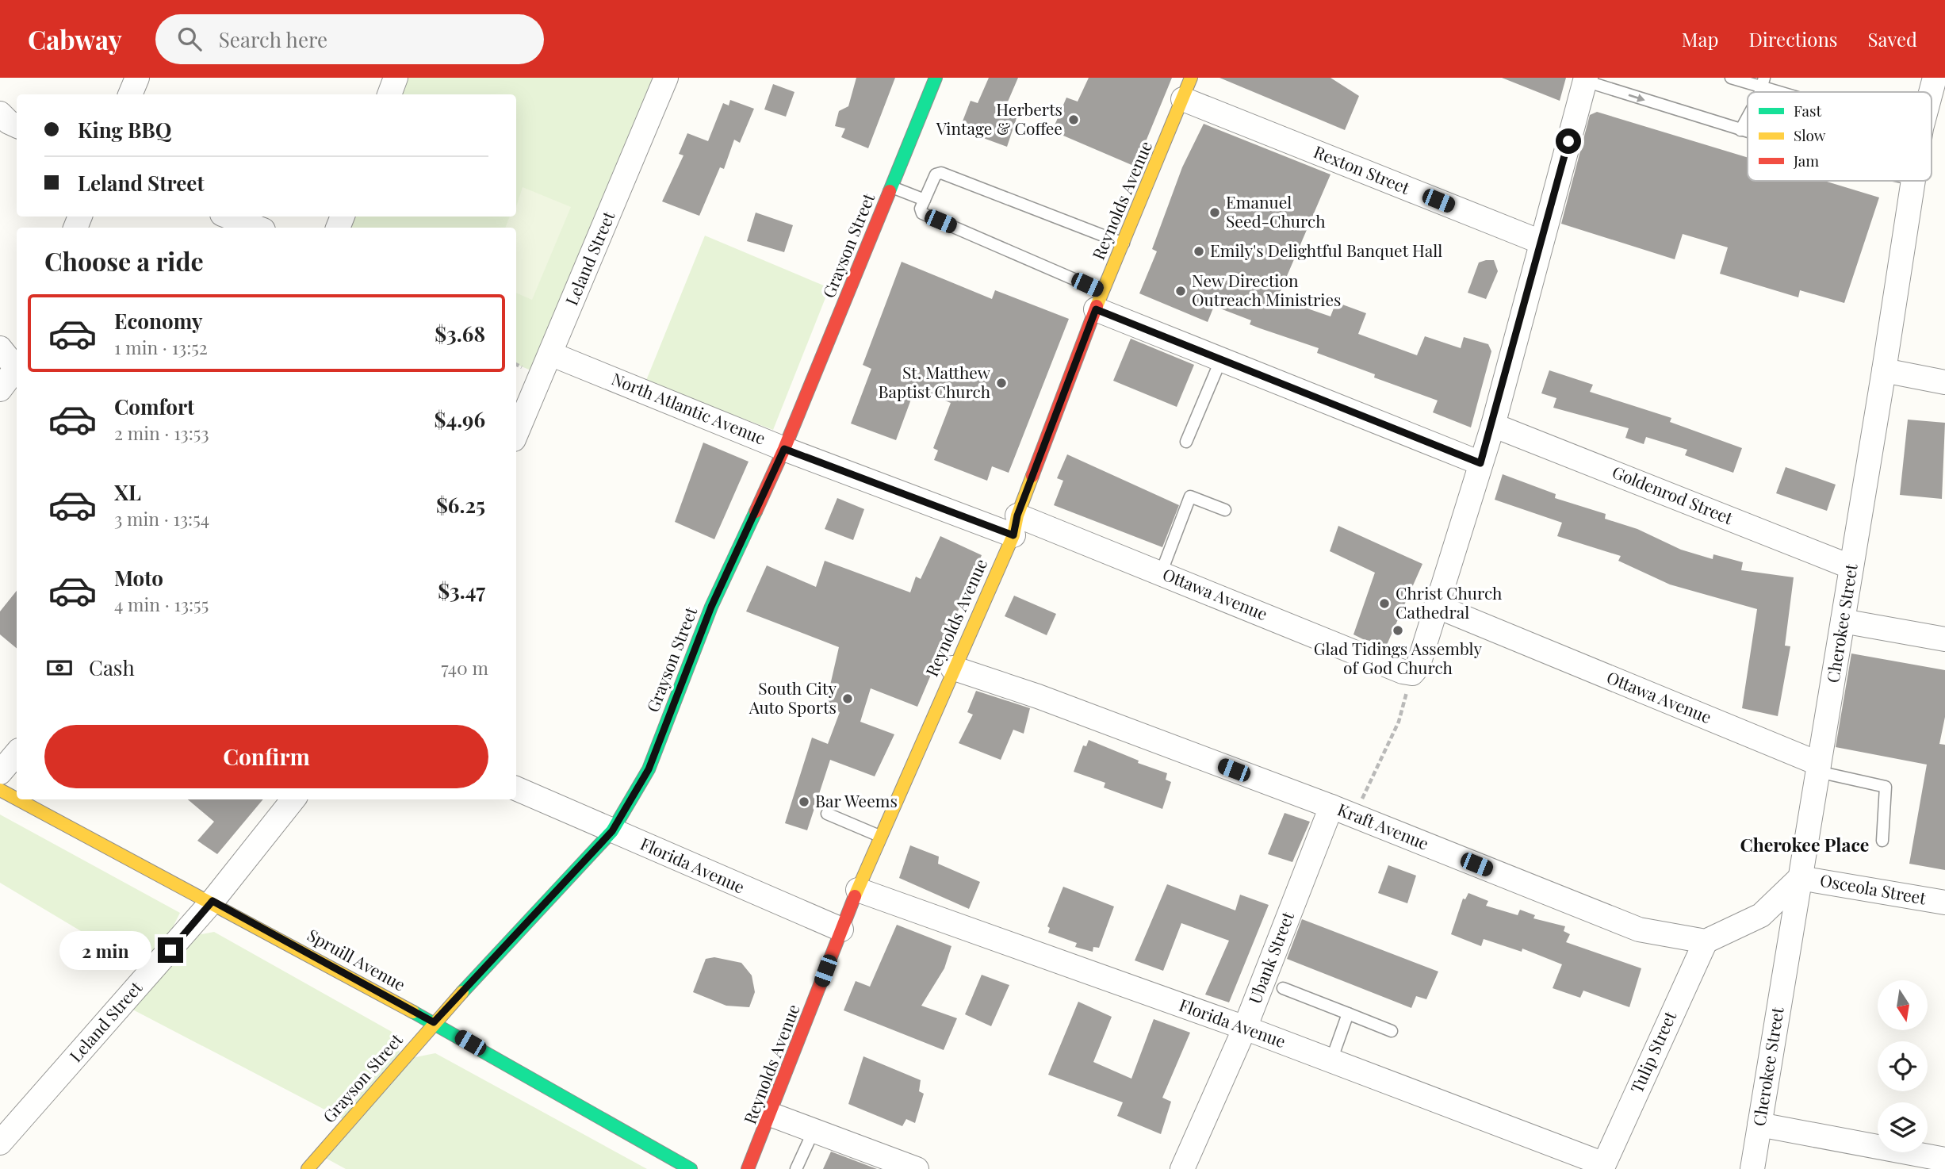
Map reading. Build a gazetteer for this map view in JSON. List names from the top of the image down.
{
  "streets": {
    "street": [
      "Rexton Street",
      "Reynolds Avenue",
      "Grayson Street",
      "Leland Street",
      "North Atlantic Avenue",
      "Goldenrod Street",
      "Ottawa Avenue",
      "Cherokee Street",
      "Kraft Avenue",
      "Florida Avenue",
      "Osceola Street",
      "Ubank Street",
      "Spruill Avenue",
      "Tulip Street"
    ]
  },
  "crossings": [
    ["Rexton Street", "Reynolds Avenue"],
    ["Reynolds Avenue", "North Atlantic Avenue"],
    ["Reynolds Avenue", "Ottawa Avenue"],
    ["Reynolds Avenue", "Kraft Avenue"],
    ["Reynolds Avenue", "Florida Avenue"],
    ["Grayson Street", "North Atlantic Avenue"],
    ["Grayson Street", "Florida Avenue"],
    ["Grayson Street", "Spruill Avenue"],
    ["Leland Street", "North Atlantic Avenue"],
    ["Leland Street", "Spruill Avenue"],
    ["North Atlantic Avenue", "Ottawa Avenue"],
    ["Goldenrod Street", "Cherokee Street"],
    ["Ottawa Avenue", "Cherokee Street"],
    ["Cherokee Street", "Osceola Street"],
    ["Kraft Avenue", "Ubank Street"],
    ["Kraft Avenue", "Tulip Street"],
    ["Florida Avenue", "Ubank Street"],
    ["Florida Avenue", "Tulip Street"]
  ],
  "districts": ["Cherokee Place"],
  "places": [
    "Herberts Vintage & Coffee",
    "Emanuel Seed-Church",
    "Emily's Delightful Banquet Hall",
    "New Direction Outreach Ministries",
    "St. Matthew Baptist Church",
    "Christ Church Cathedral",
    "Glad Tidings Assembly of God Church",
    "South City Auto Sports",
    "Bar Weems"
  ],
  "legend": ["Fast", "Slow", "Jam"],
  "north": "bottom",
  "page": {
    "header": "Cabway",
    "search": "Search here",
    "nav": ["Map", "Directions", "Saved"],
    "banner": ["King BBQ", "Leland Street"],
    "heading": "Choose a ride",
    "list": [
      {
        "name": "Economy",
        "note": "1 min · 13:52",
        "value": "$3.68"
      },
      {
        "name": "Comfort",
        "note": "2 min · 13:53",
        "value": "$4.96"
      },
      {
        "name": "XL",
        "note": "3 min · 13:54",
        "value": "$6.25"
      },
      {
        "name": "Moto",
        "note": "4 min · 13:55",
        "value": "$3.47"
      }
    ],
    "pay": ["Cash", "740 m"],
    "buttons": "Confirm",
    "bubble": "2 min"
  }
}
